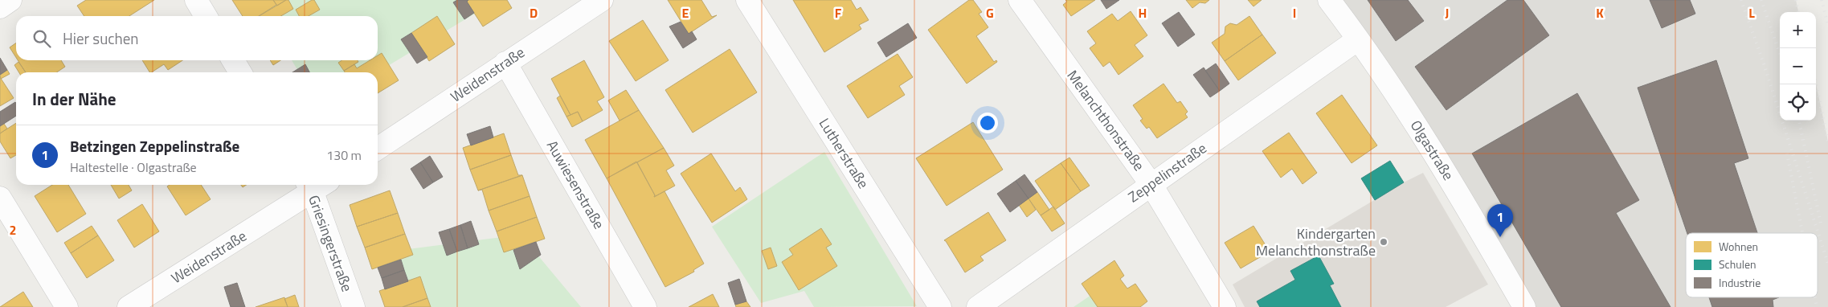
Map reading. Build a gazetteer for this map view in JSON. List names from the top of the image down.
{
  "streets": {
    "street": [
      "Weidenstraße",
      "Melanchthonstraße",
      "Olgastraße",
      "Lutherstraße",
      "Zeppelinstraße",
      "Auwiesenstraße",
      "Griesingerstraße"
    ]
  },
  "crossings": [
    ["Weidenstraße", "Auwiesenstraße"],
    ["Weidenstraße", "Griesingerstraße"],
    ["Melanchthonstraße", "Zeppelinstraße"],
    ["Olgastraße", "Zeppelinstraße"]
  ],
  "places": ["Kindergarten Melanchthonstraße"],
  "legend": ["Wohnen", "Schulen", "Industrie"],
  "page": {
    "map_buttons": ["+", "−"],
    "search": "Hier suchen",
    "heading": "In der Nähe",
    "list": [
      {
        "mark": "1",
        "name": "Betzingen Zeppelinstraße",
        "note": "Haltestelle · Olgastraße",
        "value": "130 m"
      }
    ],
    "pins": "1"
  },
  "grid": {
    "columns": [
      "D",
      "E",
      "F",
      "G",
      "H",
      "I",
      "J",
      "K",
      "L"
    ],
    "rows": ["2"]
  }
}
